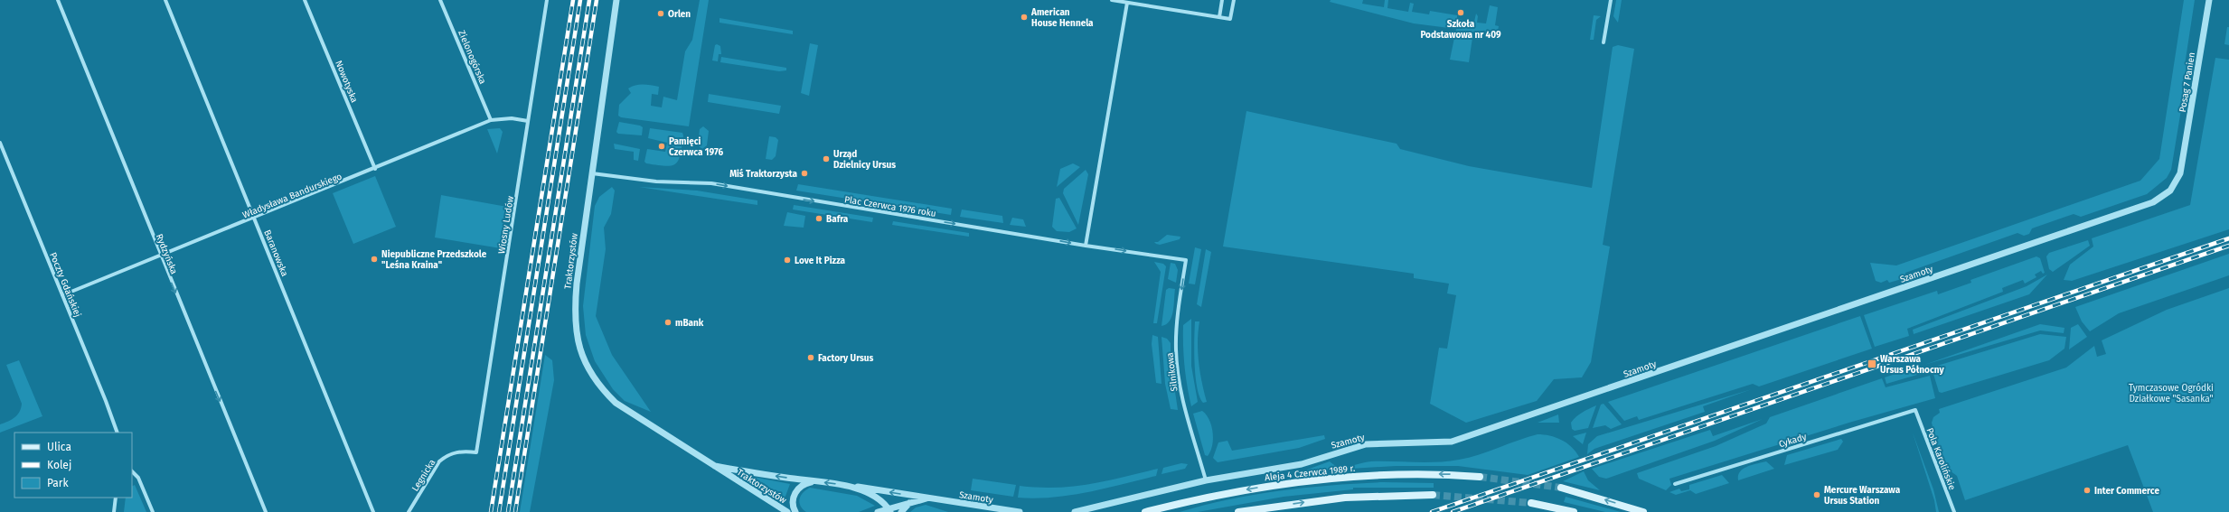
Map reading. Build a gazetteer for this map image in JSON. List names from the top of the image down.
{
  "streets": {
    "main road": ["Aleja 4 Czerwca 1989 r."],
    "street": [
      "Zielonogórska",
      "Nowotyska",
      "Posag 7 Panien",
      "Władysława Bandurskiego",
      "Plac Czerwca 1976 roku",
      "Wiosny Ludów",
      "Baranowska",
      "Rydzyńska",
      "Traktorzystów",
      "Szamoty",
      "Poczty Gdańskiej",
      "Silnikowa",
      "Cykady",
      "Pola Karolińskie",
      "Legnicka"
    ]
  },
  "crossings": [
    ["Zielonogórska", "Władysława Bandurskiego"],
    ["Nowotyska", "Władysława Bandurskiego"],
    ["Posag 7 Panien", "Szamoty"],
    ["Władysława Bandurskiego", "Wiosny Ludów"],
    ["Władysława Bandurskiego", "Baranowska"],
    ["Władysława Bandurskiego", "Rydzyńska"],
    ["Władysława Bandurskiego", "Poczty Gdańskiej"],
    ["Plac Czerwca 1976 roku", "Traktorzystów"],
    ["Plac Czerwca 1976 roku", "Silnikowa"],
    ["Wiosny Ludów", "Legnicka"],
    ["Traktorzystów", "Szamoty"],
    ["Szamoty", "Silnikowa"],
    ["Cykady", "Pola Karolińskie"]
  ],
  "one_way": ["Plac Czerwca 1976 roku", "Rydzyńska", "Silnikowa"],
  "parks": ["Tymczasowe Ogródki Działkowe \"Sasanka\""],
  "places": {
    "other": [
      "Szkoła Podstawowa nr 409",
      "Orlen",
      "American House Hennela",
      "Pamięci Czerwca 1976",
      "Urząd Dzielnicy Ursus",
      "Miś Traktorzysta",
      "Bafra",
      "Niepubliczne Przedszkole \"Leśna Kraina\"",
      "Love It Pizza",
      "mBank",
      "Factory Ursus",
      "Inter Commerce",
      "Mercure Warszawa Ursus Station"
    ],
    "transit": ["Warszawa Ursus Północny"]
  },
  "legend": ["Ulica", "Kolej", "Park"]
}
